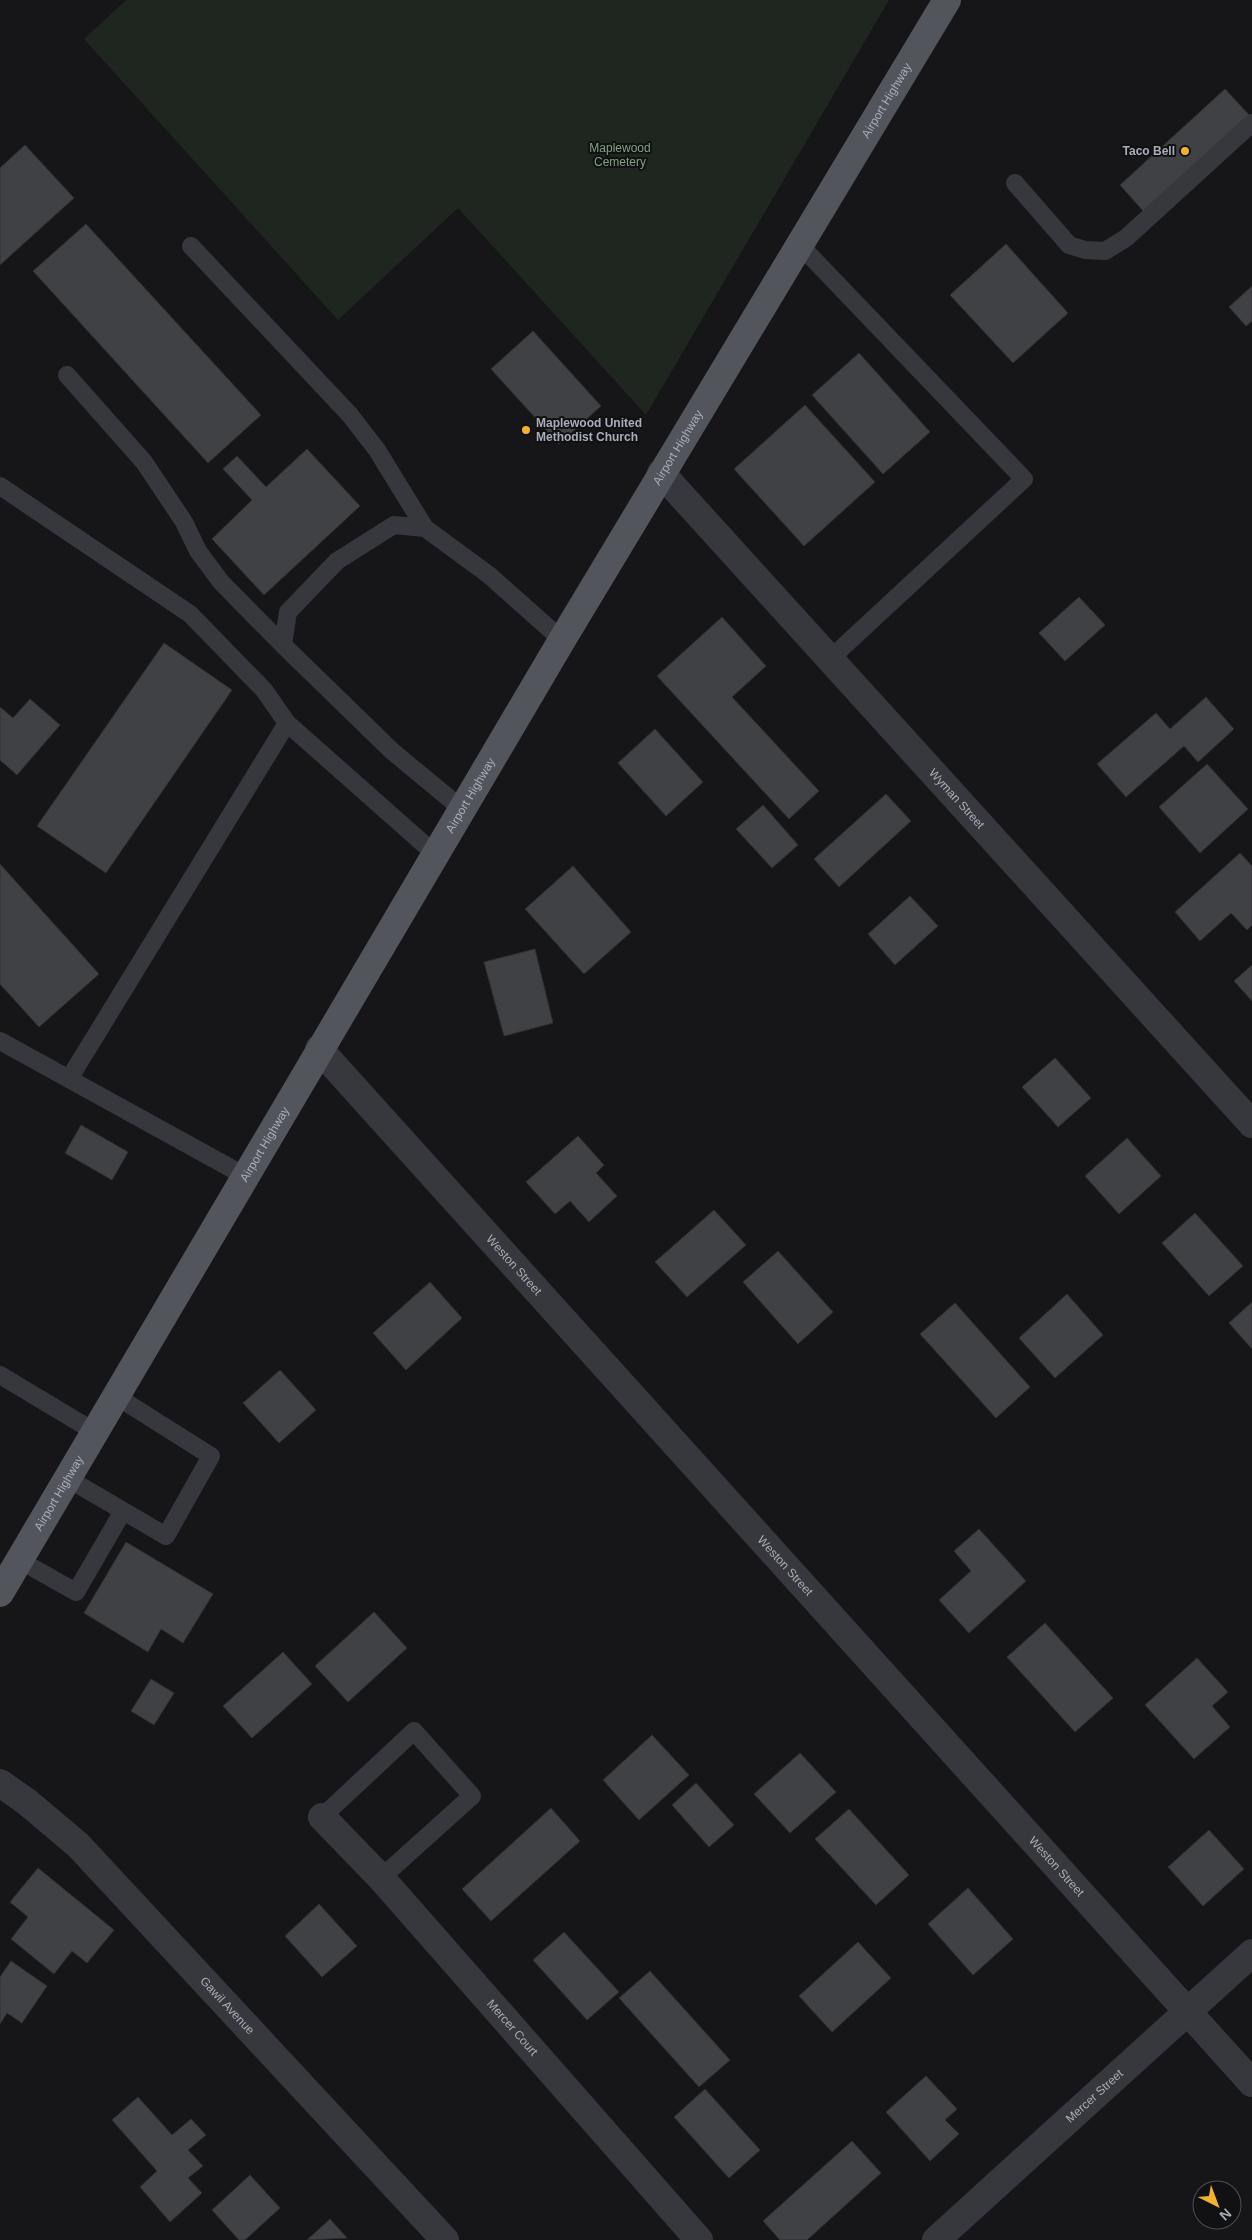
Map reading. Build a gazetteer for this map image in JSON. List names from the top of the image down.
{
  "streets": {
    "main road": ["Airport Highway"],
    "street": [
      "Wyman Street",
      "Weston Street",
      "Gawil Avenue",
      "Mercer Court",
      "Mercer Street"
    ]
  },
  "crossings": [
    ["Airport Highway", "Wyman Street"],
    ["Airport Highway", "Weston Street"],
    ["Weston Street", "Mercer Street"]
  ],
  "parks": ["Maplewood Cemetery"],
  "places": ["Taco Bell", "Maplewood United Methodist Church"],
  "north": "bottom right"
}
